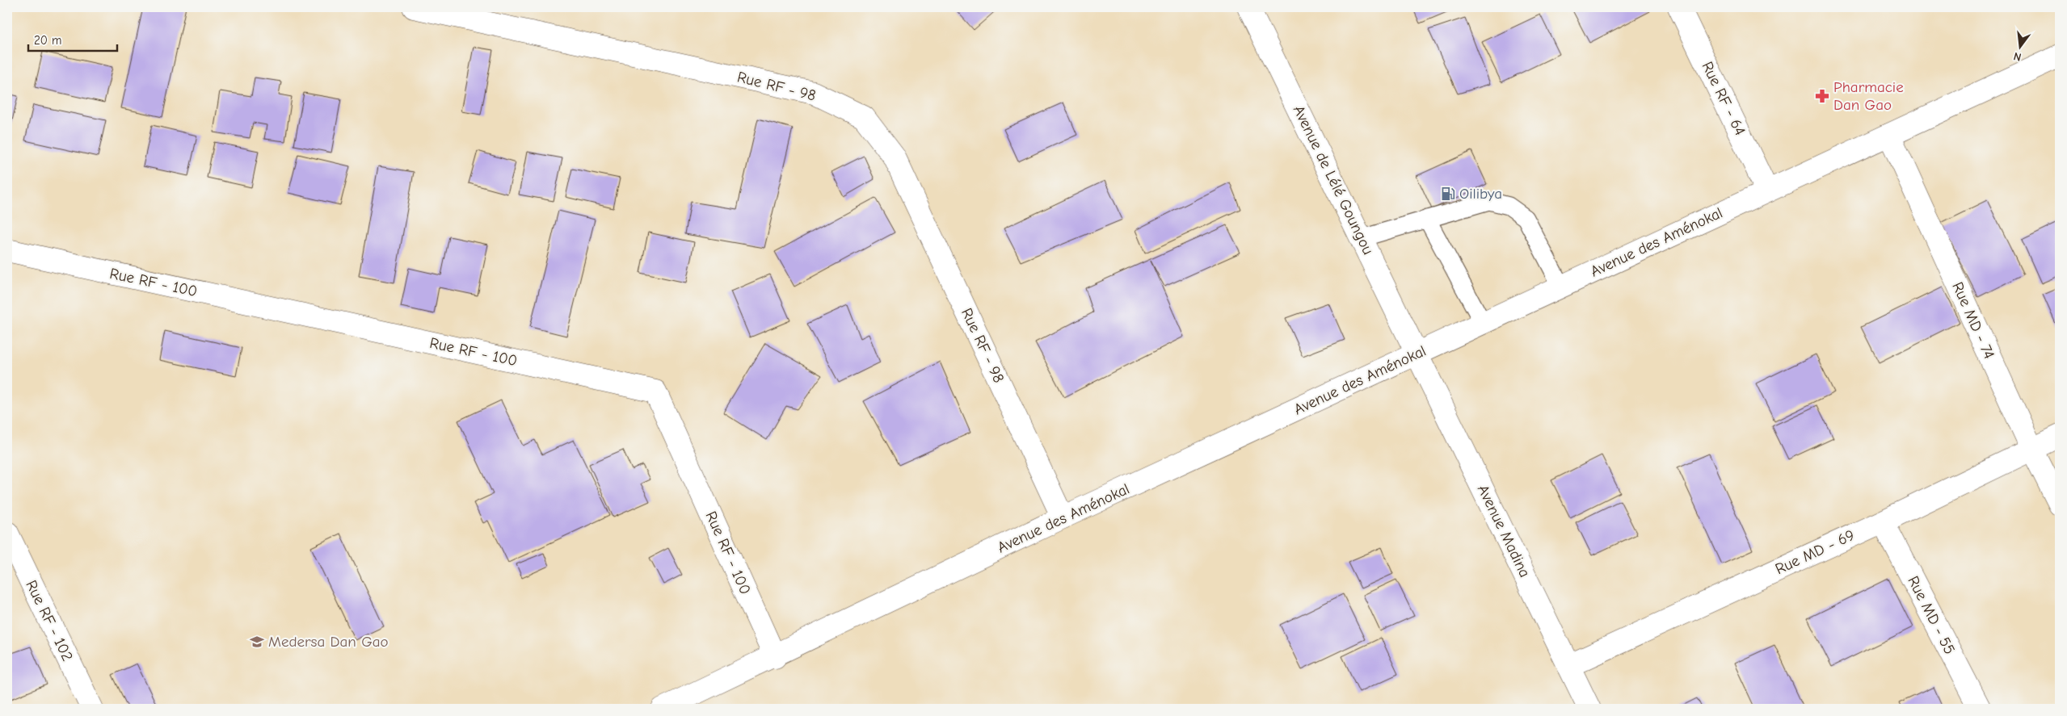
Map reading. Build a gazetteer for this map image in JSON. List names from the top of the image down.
{
  "streets": {
    "street": [
      "Rue RF - 98",
      "Rue RF - 64",
      "Avenue de Lélé Goungou",
      "Avenue des Aménokal",
      "Rue RF - 100",
      "Rue MD - 74",
      "Avenue Madina",
      "Rue MD - 69",
      "Rue MD - 55",
      "Rue RF - 102"
    ]
  },
  "crossings": [
    ["Rue RF - 98", "Avenue des Aménokal"],
    ["Rue RF - 64", "Avenue des Aménokal"],
    ["Avenue de Lélé Goungou", "Avenue des Aménokal"],
    ["Avenue de Lélé Goungou", "Avenue Madina"],
    ["Avenue des Aménokal", "Rue RF - 100"],
    ["Avenue des Aménokal", "Rue MD - 74"],
    ["Avenue des Aménokal", "Avenue Madina"],
    ["Rue MD - 74", "Rue MD - 69"],
    ["Avenue Madina", "Rue MD - 69"],
    ["Rue MD - 69", "Rue MD - 55"]
  ],
  "places": {
    "pharmacy": ["Pharmacie Dan Gao"],
    "fuel station": ["Oilibya"],
    "school or university": ["Medersa Dan Gao"]
  },
  "scale_bar": "20 m",
  "north": "bottom"
}
